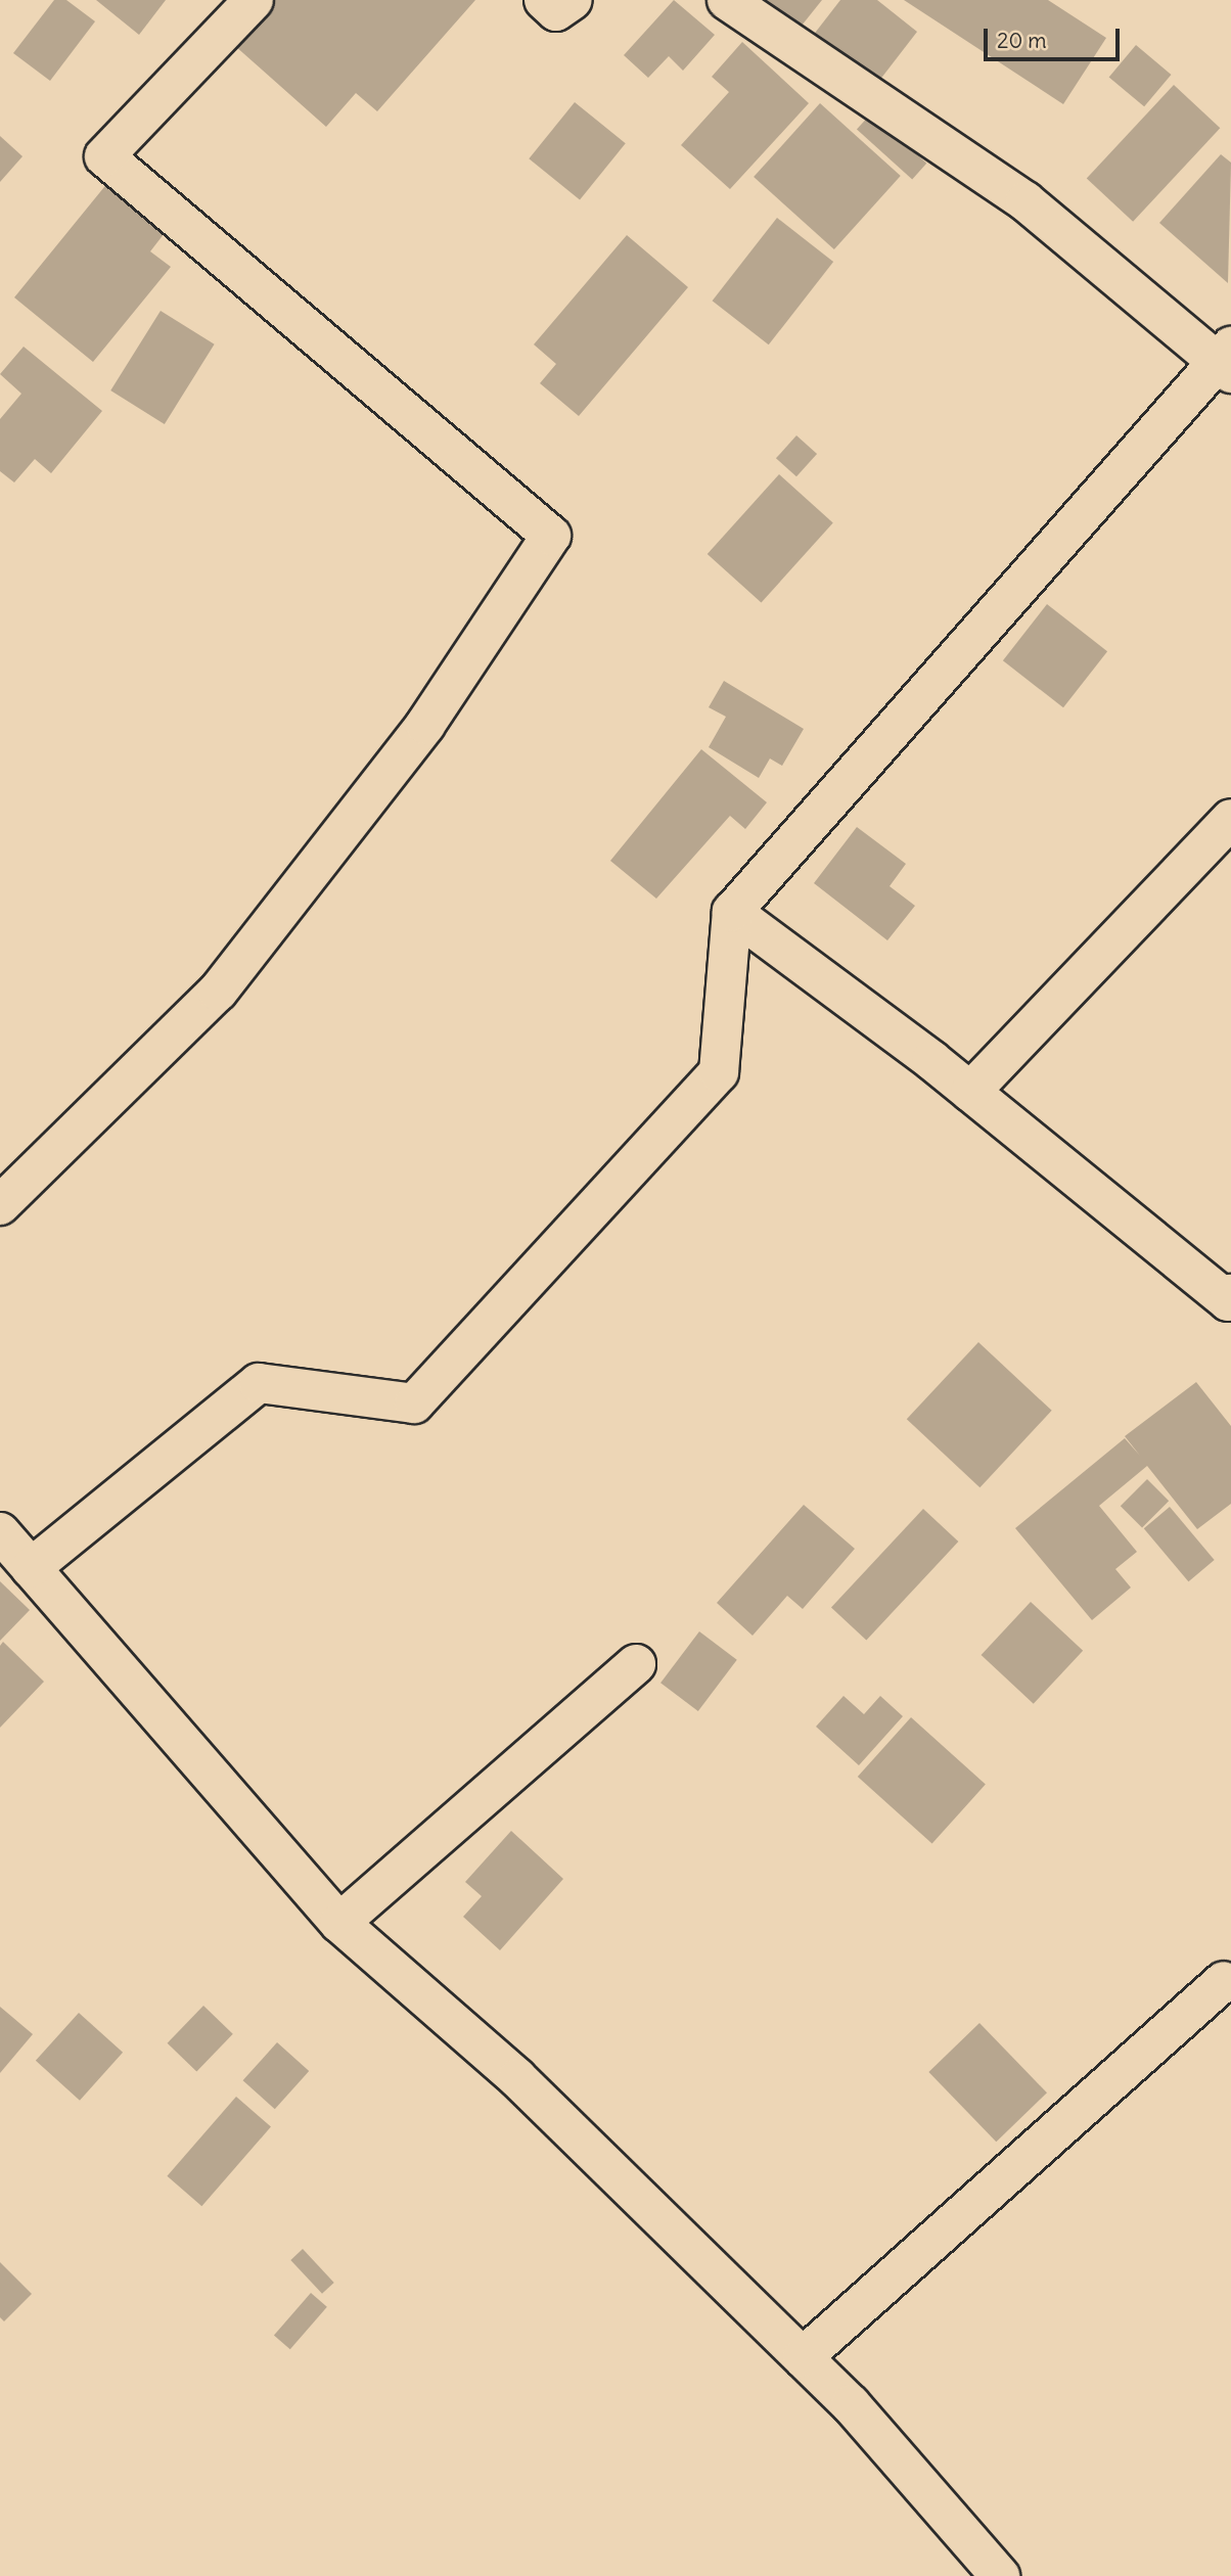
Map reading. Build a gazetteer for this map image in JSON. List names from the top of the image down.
{
  "scale_bar": "20 m"
}
